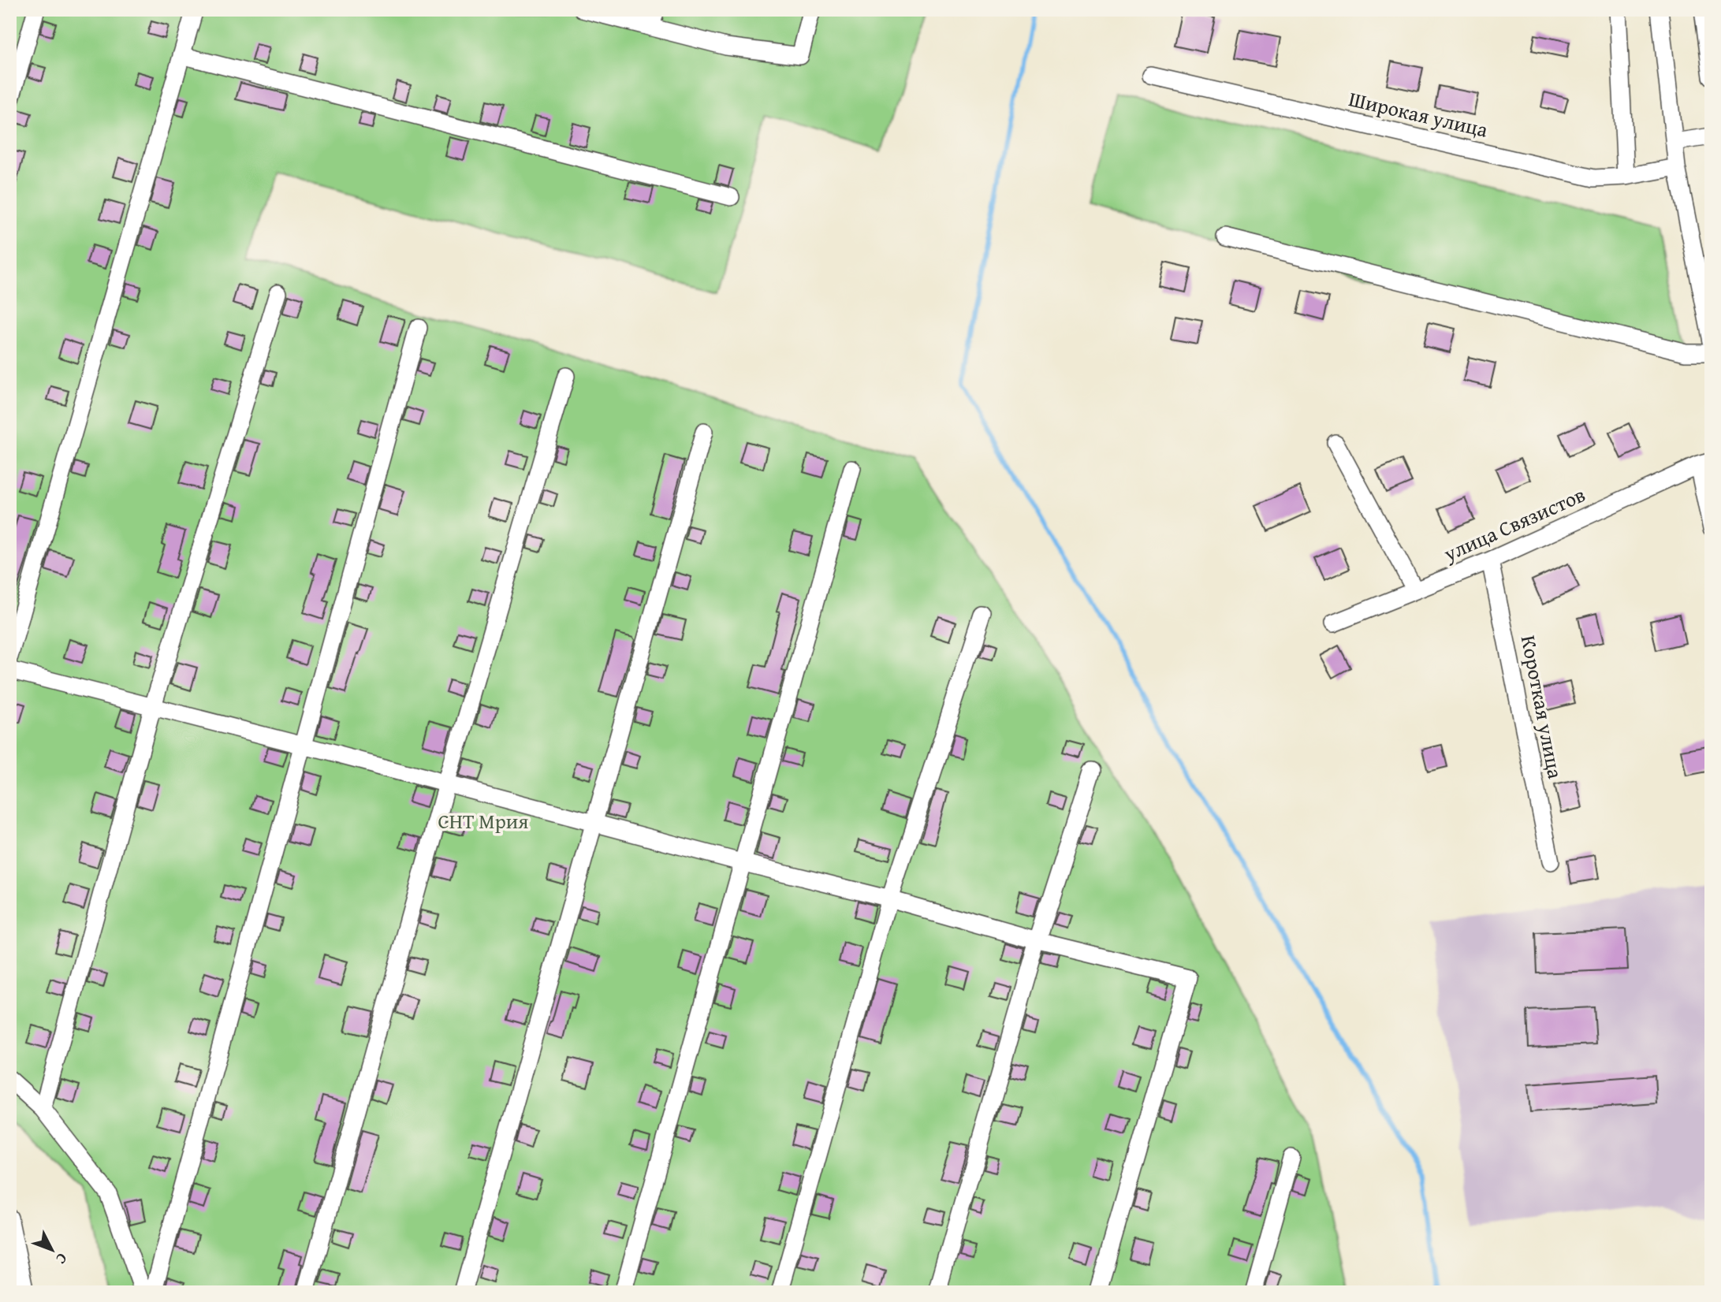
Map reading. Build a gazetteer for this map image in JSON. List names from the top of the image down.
{
  "streets": {
    "street": ["Широкая улица", "улица Связистов", "Короткая улица"]
  },
  "crossings": [
    ["улица Связистов", "Короткая улица"]
  ],
  "parks": ["СНТ Мрия"],
  "north": "bottom right"
}
